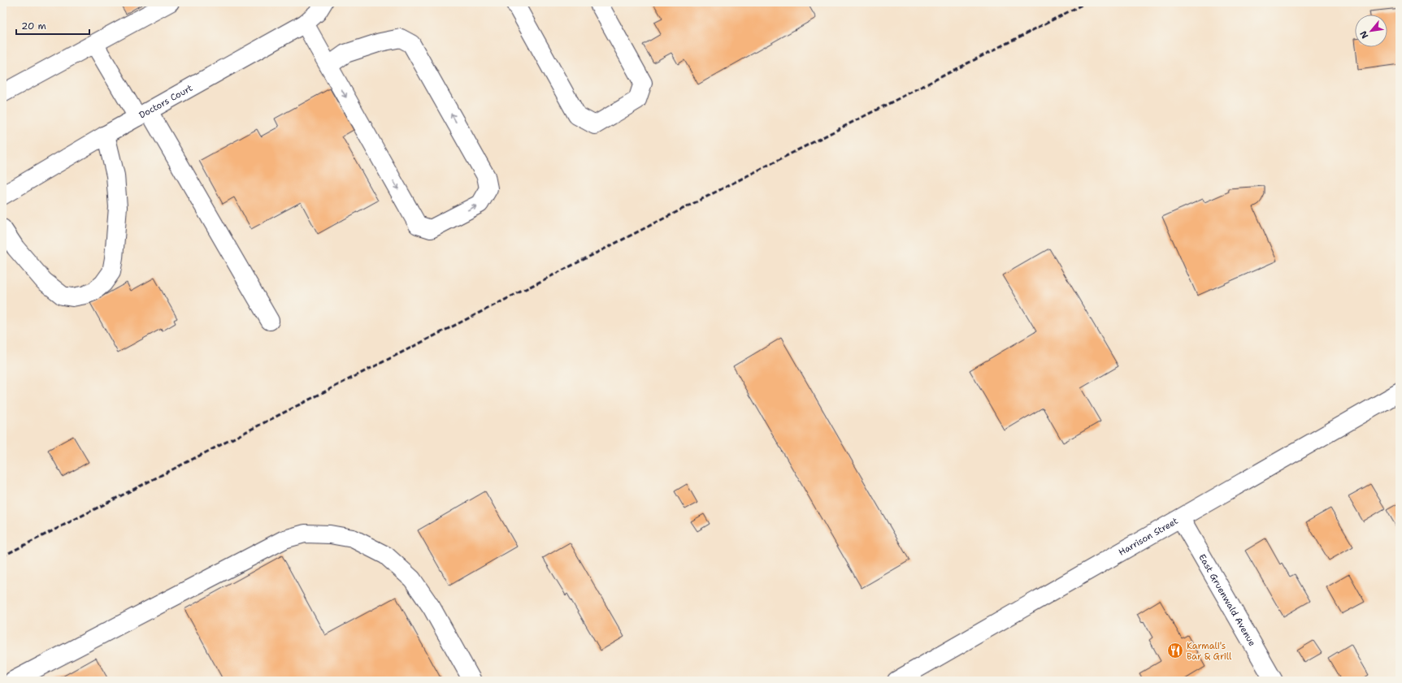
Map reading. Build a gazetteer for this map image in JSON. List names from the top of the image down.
{
  "streets": {
    "street": ["Doctors Court", "Harrison Street", "East Gruenwald Avenue"]
  },
  "crossings": [
    ["Harrison Street", "East Gruenwald Avenue"]
  ],
  "places": {
    "restaurant": ["Karmali's Bar & Grill"]
  },
  "scale_bar": "20 m",
  "north": "bottom left"
}
